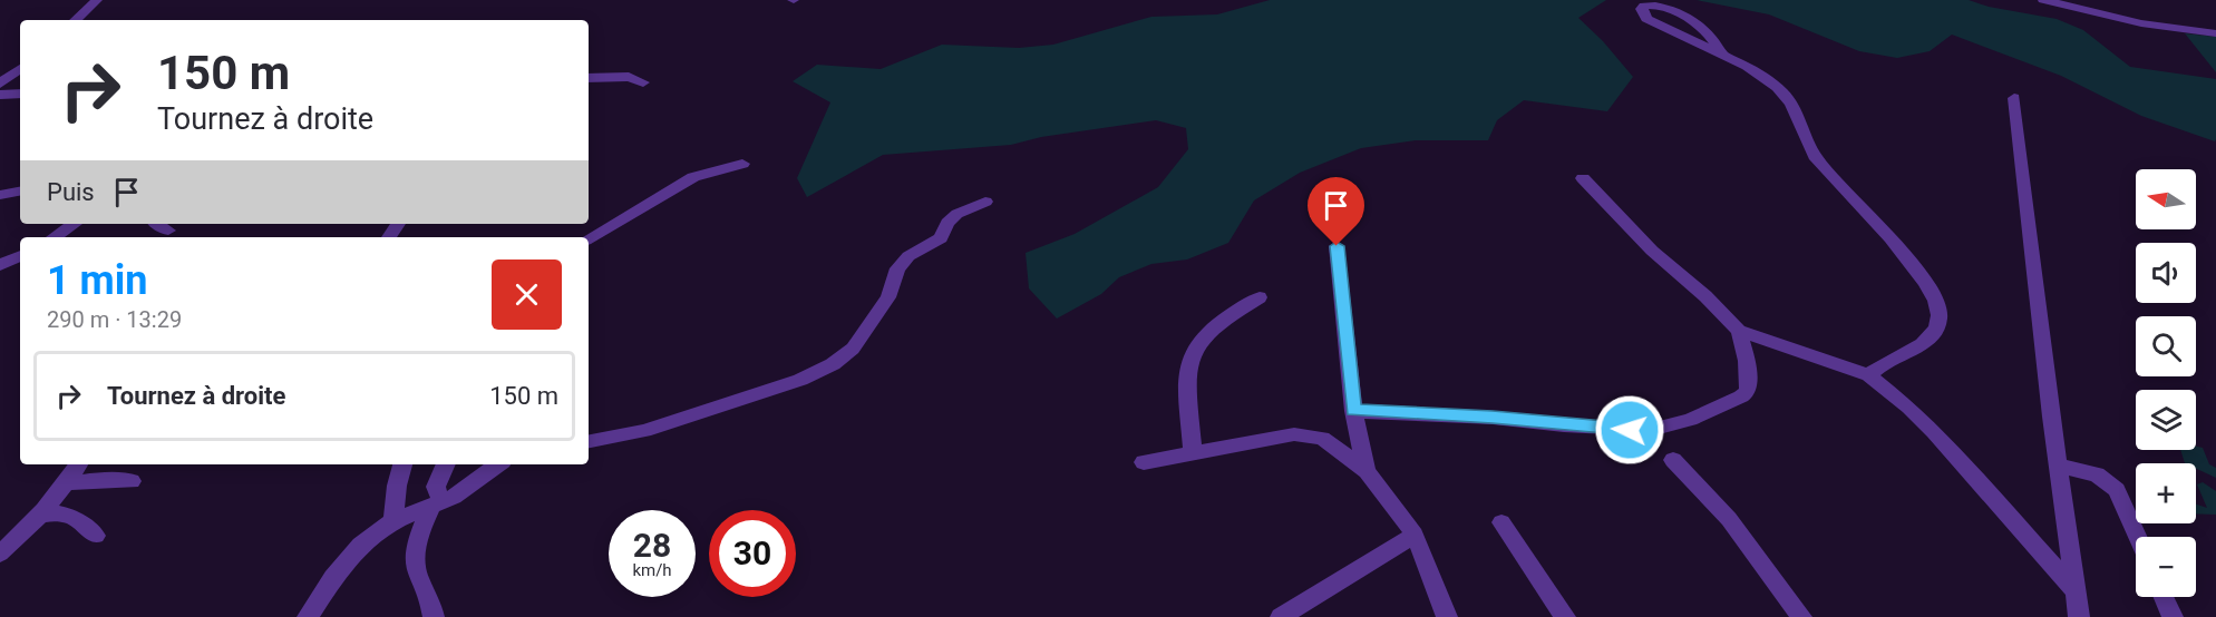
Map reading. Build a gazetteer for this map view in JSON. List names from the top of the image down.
{
  "north": "left",
  "page": {
    "turn": ["150 m", "Tournez à droite"],
    "then": "Puis",
    "map_buttons": ["+", "−"],
    "heading": ["1 min", "290 m · 13:29"],
    "list": [
      {
        "name": "Tournez à droite",
        "value": "150 m"
      }
    ],
    "speed": "28 km/h",
    "limit": "30"
  }
}
